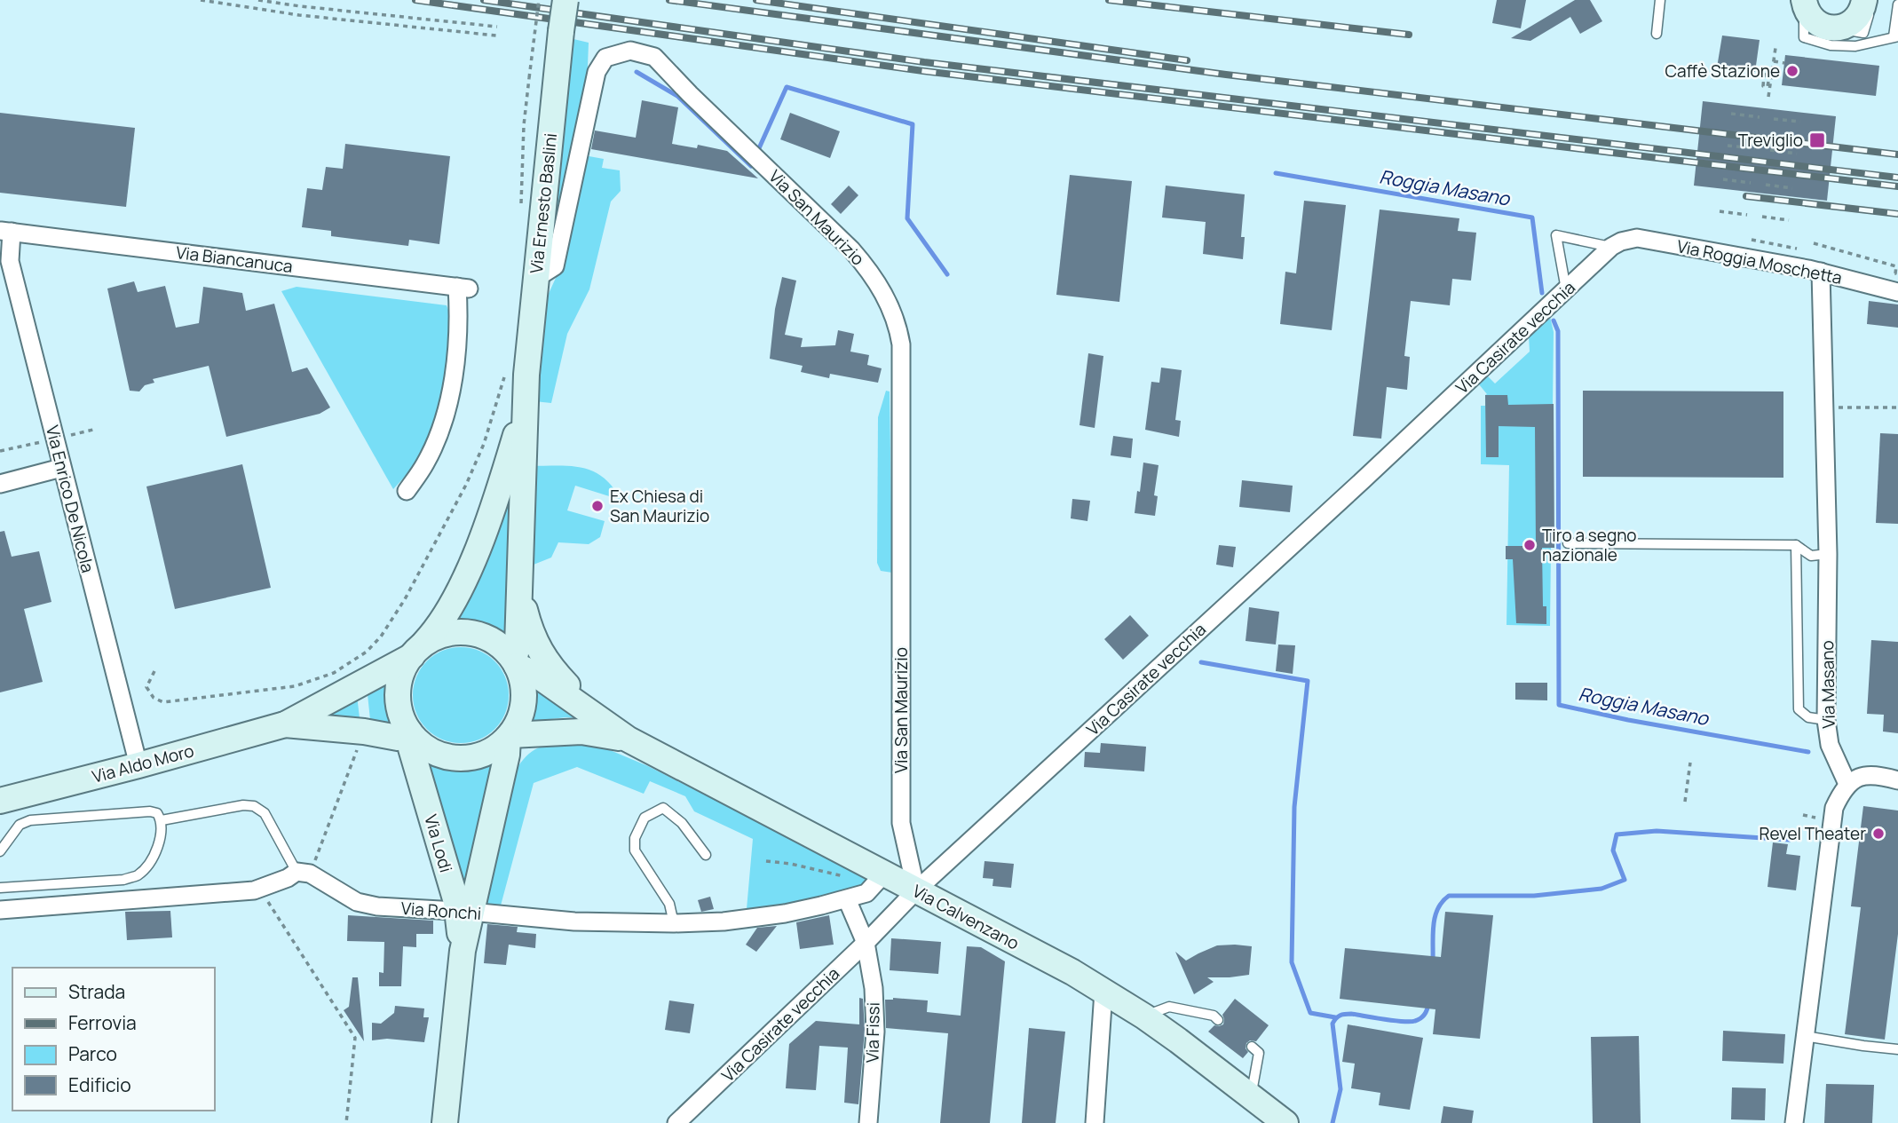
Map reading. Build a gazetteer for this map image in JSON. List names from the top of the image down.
{
  "streets": {
    "main road": [
      "Via Ernesto Baslini",
      "Via Aldo Moro",
      "Via Lodi",
      "Via Calvenzano"
    ],
    "street": [
      "Via San Maurizio",
      "Via Biancanuca",
      "Via Roggia Moschetta",
      "Via Casirate vecchia",
      "Via Enrico De Nicola",
      "Via Masano",
      "Via Ronchi",
      "Via Fissi"
    ]
  },
  "crossings": [
    ["Via Ernesto Baslini", "Via San Maurizio"],
    ["Via Ernesto Baslini", "Via Aldo Moro"],
    ["Via Ernesto Baslini", "Via Lodi"],
    ["Via Ernesto Baslini", "Via Calvenzano"],
    ["Via San Maurizio", "Via Casirate vecchia"],
    ["Via San Maurizio", "Via Calvenzano"],
    ["Via Biancanuca", "Via Enrico De Nicola"],
    ["Via Roggia Moschetta", "Via Casirate vecchia"],
    ["Via Roggia Moschetta", "Via Masano"],
    ["Via Casirate vecchia", "Via Calvenzano"],
    ["Via Casirate vecchia", "Via Fissi"],
    ["Via Enrico De Nicola", "Via Aldo Moro"],
    ["Via Aldo Moro", "Via Lodi"],
    ["Via Aldo Moro", "Via Calvenzano"],
    ["Via Lodi", "Via Ronchi"],
    ["Via Lodi", "Via Calvenzano"],
    ["Via Ronchi", "Via Calvenzano"],
    ["Via Ronchi", "Via Fissi"]
  ],
  "water": ["Roggia Masano"],
  "places": {
    "other": [
      "Caffè Stazione",
      "Ex Chiesa di San Maurizio",
      "Tiro a segno nazionale",
      "Revel Theater"
    ],
    "transit": ["Treviglio"]
  },
  "legend": [
    "Strada",
    "Ferrovia",
    "Parco",
    "Edificio"
  ]
}
